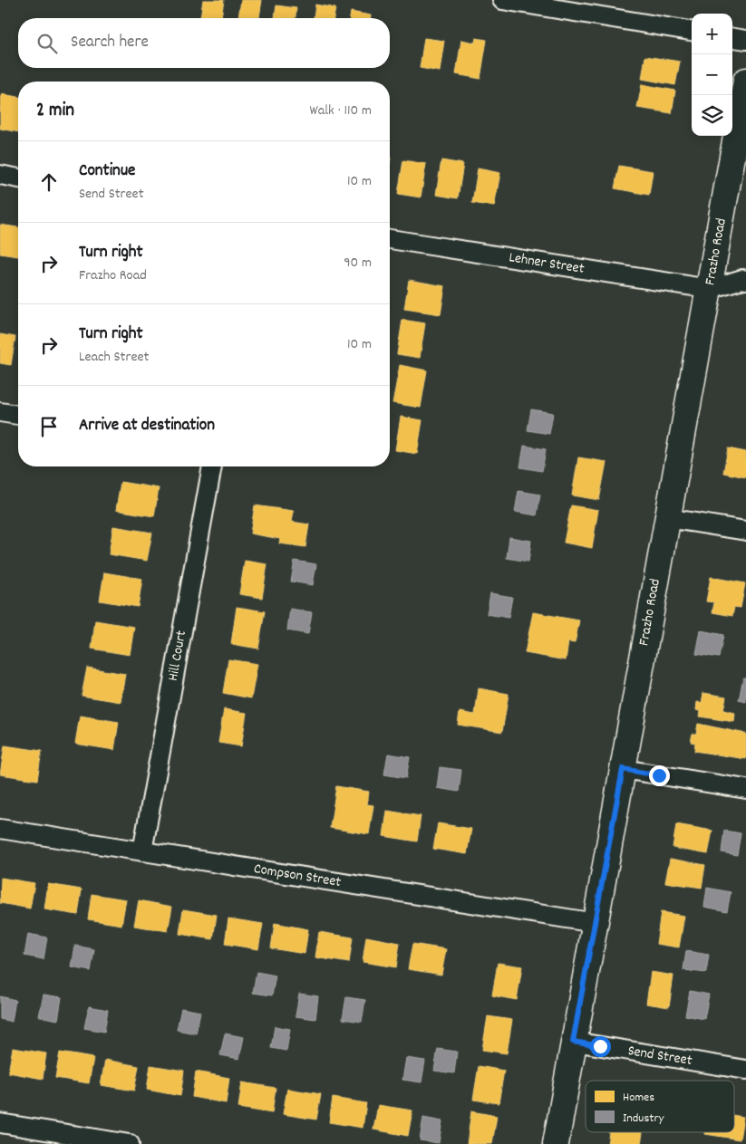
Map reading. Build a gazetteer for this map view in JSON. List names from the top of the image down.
{
  "streets": {
    "street": [
      "Frazho Road",
      "Lehner Street",
      "Hill Court",
      "Compson Street",
      "Send Street"
    ]
  },
  "crossings": [
    ["Frazho Road", "Lehner Street"],
    ["Frazho Road", "Compson Street"],
    ["Frazho Road", "Send Street"],
    ["Hill Court", "Compson Street"]
  ],
  "legend": ["Homes", "Industry"],
  "page": {
    "map_buttons": ["+", "−"],
    "search": "Search here",
    "heading": ["2 min", "Walk · 110 m"],
    "list": [
      ["Continue", "Send Street", "10 m"],
      ["Turn right", "Frazho Road", "90 m"],
      ["Turn right", "Leach Street", "10 m"],
      "Arrive at destination"
    ]
  }
}
